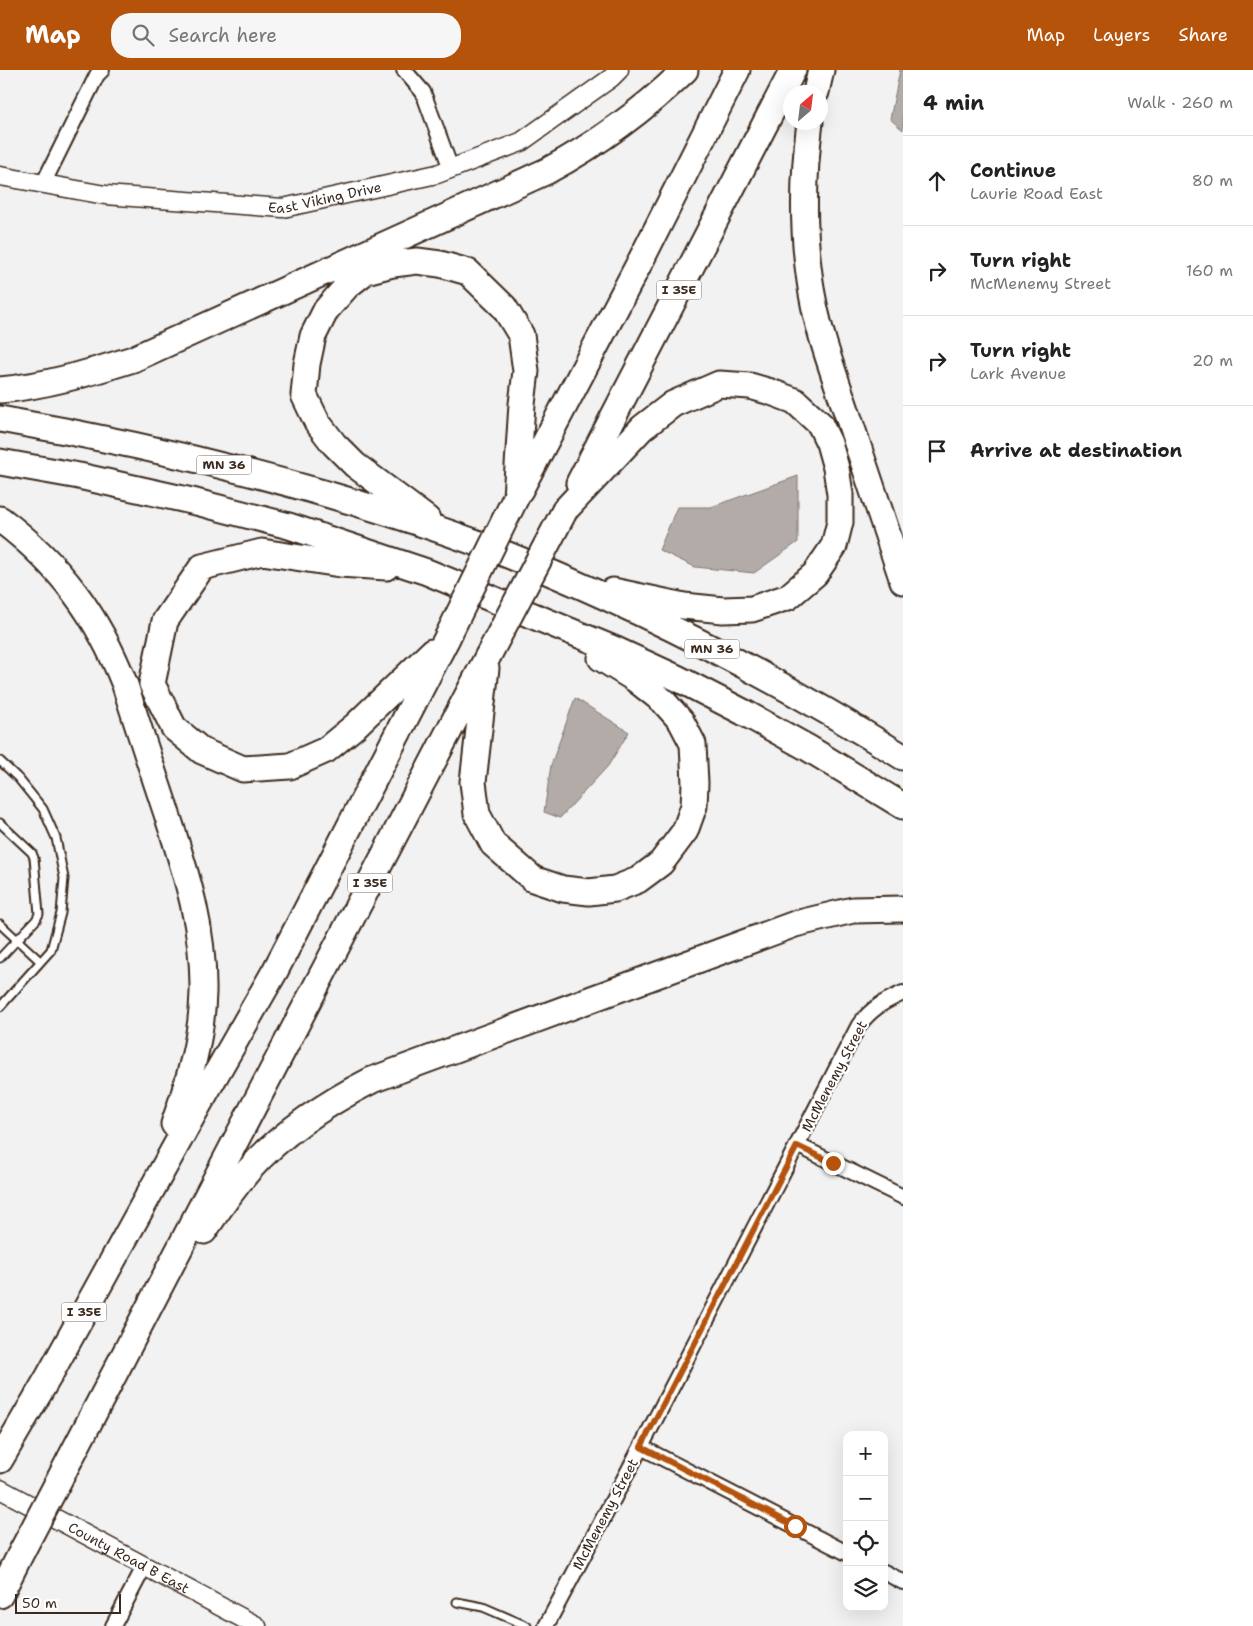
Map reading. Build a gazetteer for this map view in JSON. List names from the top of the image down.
{
  "streets": {
    "highway": ["I 35E", "MN 36"],
    "street": ["East Viking Drive", "McMenemy Street", "County Road B East"]
  },
  "scale_bar": "50 m",
  "north": "top right",
  "page": {
    "header": "Map",
    "search": "Search here",
    "nav": ["Map", "Layers", "Share"],
    "heading": ["4 min", "Walk · 260 m"],
    "list": [
      ["Continue", "Laurie Road East", "80 m"],
      ["Turn right", "McMenemy Street", "160 m"],
      ["Turn right", "Lark Avenue", "20 m"],
      "Arrive at destination"
    ],
    "map_buttons": ["+", "−"],
    "scale": "50 m"
  }
}
